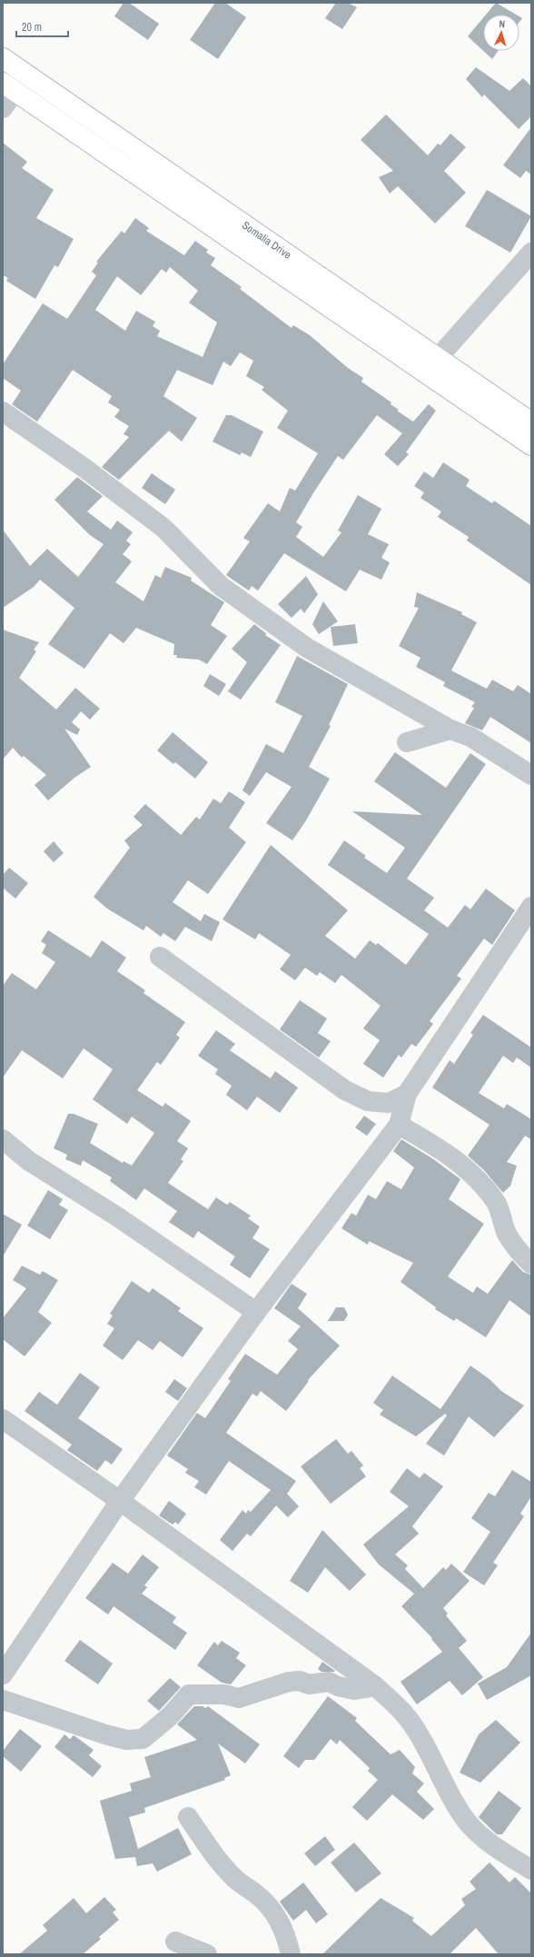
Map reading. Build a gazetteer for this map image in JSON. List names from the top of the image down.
{
  "streets": {
    "main road": ["Somalia Drive"]
  },
  "scale_bar": "20 m",
  "north": "top"
}
